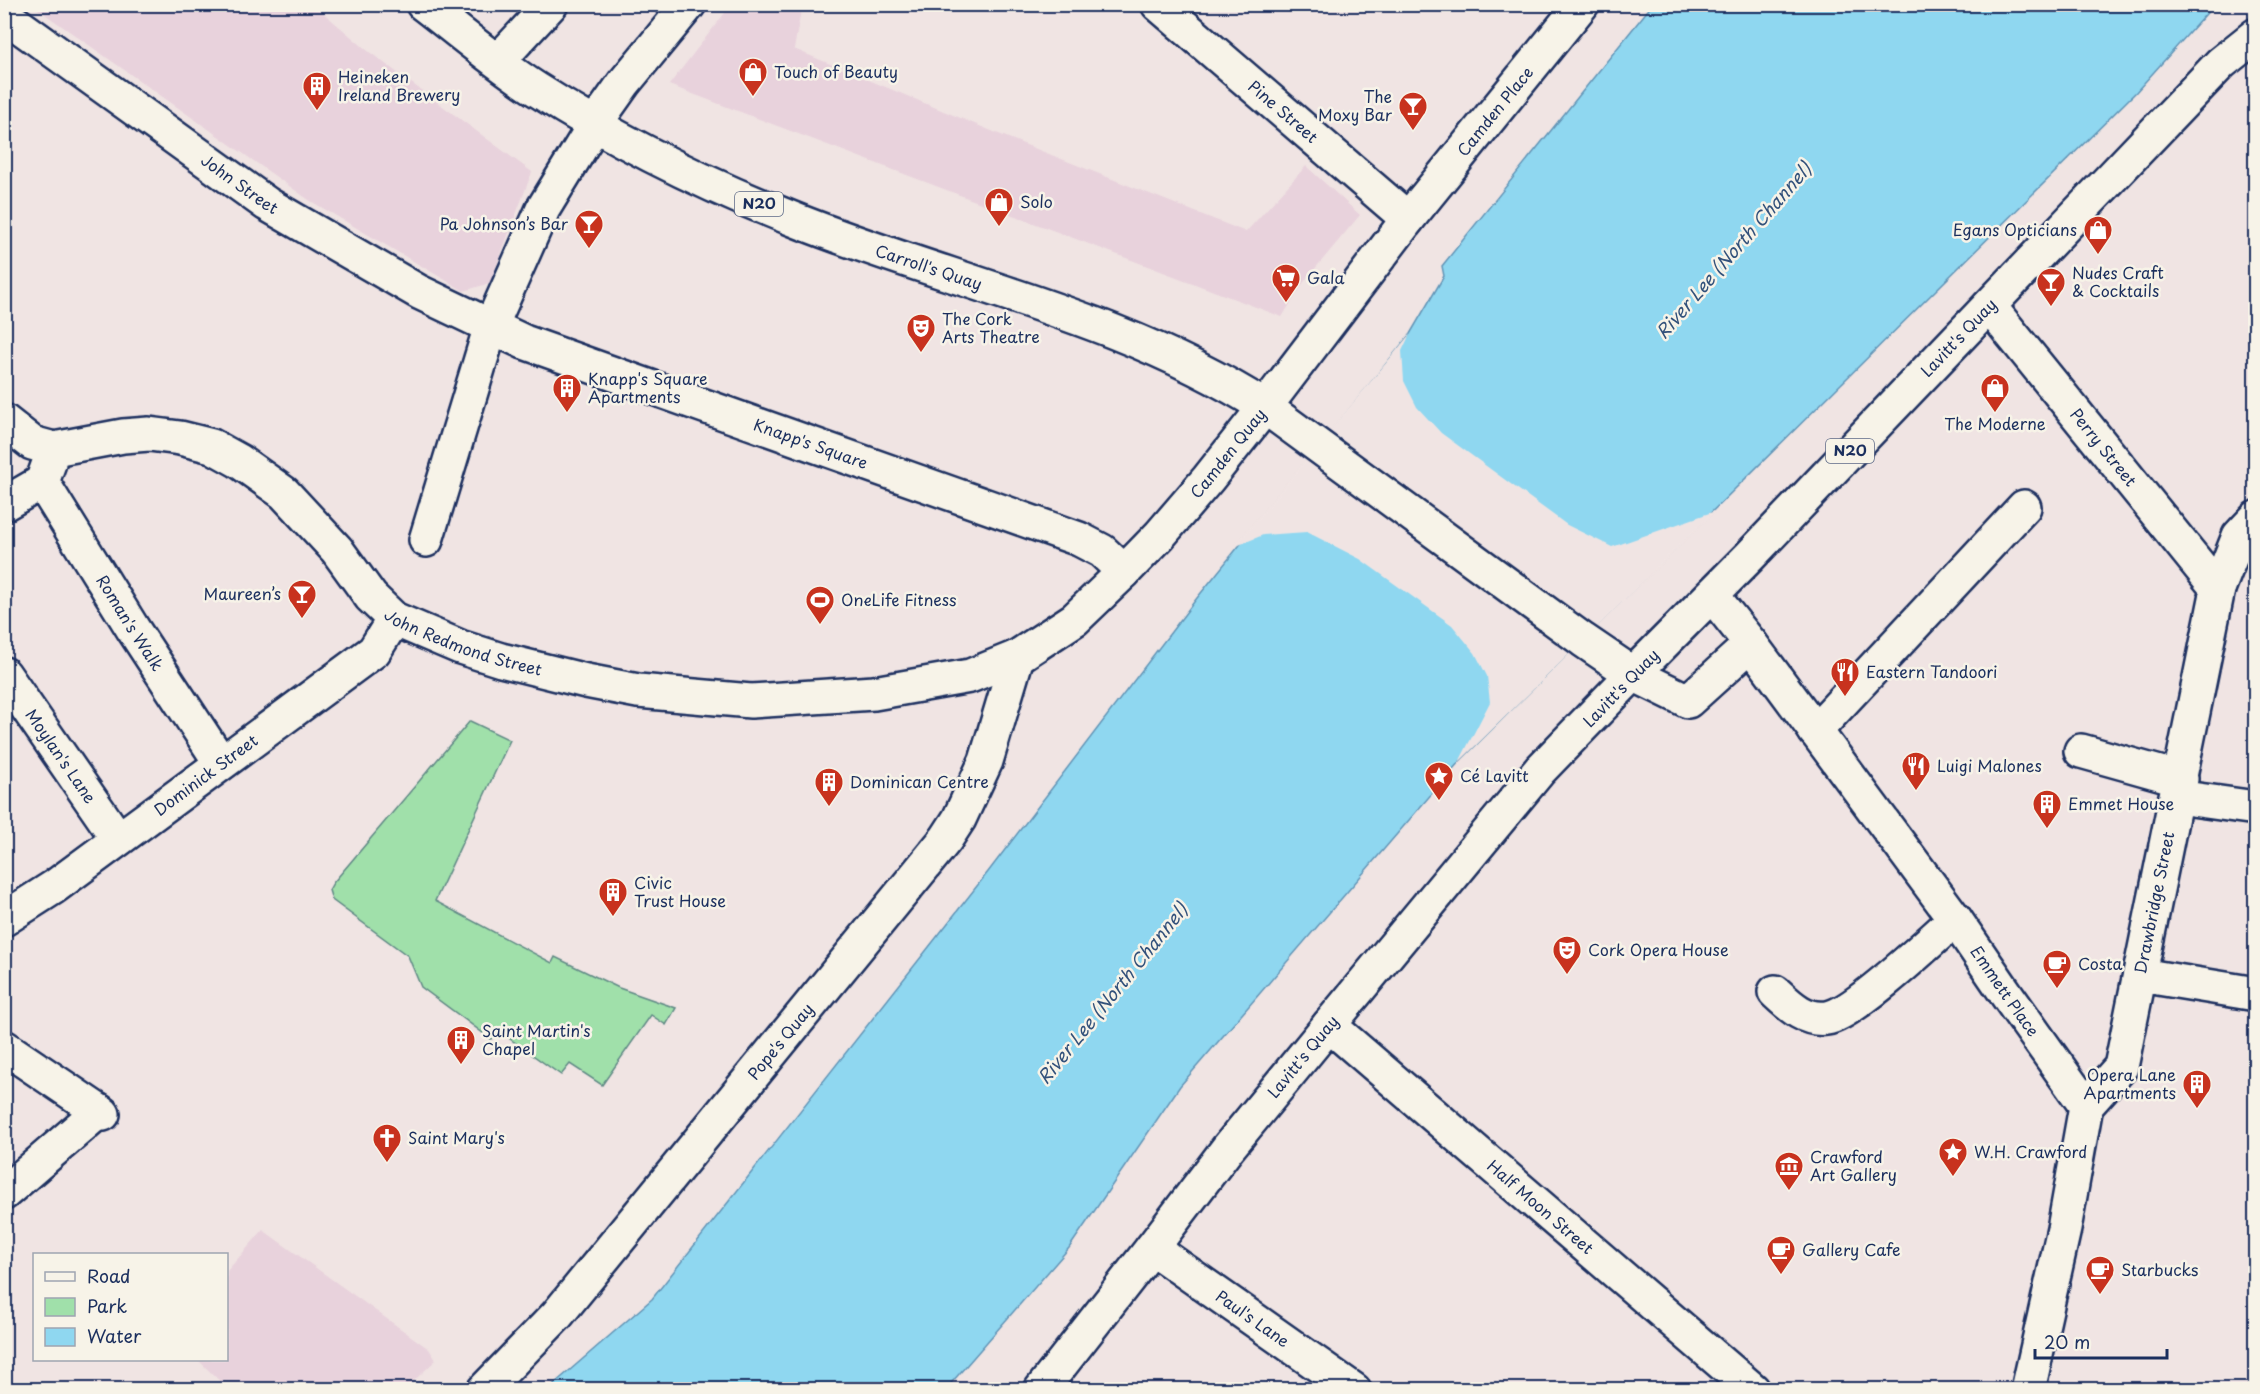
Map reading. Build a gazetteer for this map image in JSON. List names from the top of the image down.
{
  "streets": {
    "main road": [
      "Pine Street",
      "Camden Place",
      "John Street",
      "N20",
      "Carroll's Quay",
      "Lavitt's Quay",
      "Knapp's Square",
      "Perry Street",
      "Camden Quay",
      "Roman's Walk",
      "John Redmond Street",
      "Moylan's Lane",
      "Dominick Street",
      "Drawbridge Street",
      "Emmett Place",
      "Pope's Quay",
      "Half Moon Street",
      "Paul's Lane"
    ]
  },
  "crossings": [
    ["Pine Street", "Camden Place"],
    ["Pine Street", "Camden Quay"],
    ["Camden Place", "Camden Quay"],
    ["John Street", "Knapp's Square"],
    ["N20", "Carroll's Quay"],
    ["N20", "Lavitt's Quay"],
    ["N20", "Camden Quay"],
    ["Carroll's Quay", "Camden Quay"],
    ["Lavitt's Quay", "Perry Street"],
    ["Lavitt's Quay", "Emmett Place"],
    ["Lavitt's Quay", "Half Moon Street"],
    ["Lavitt's Quay", "Paul's Lane"],
    ["Knapp's Square", "Camden Quay"],
    ["Perry Street", "Drawbridge Street"],
    ["Camden Quay", "John Redmond Street"],
    ["Camden Quay", "Pope's Quay"],
    ["Roman's Walk", "Dominick Street"],
    ["John Redmond Street", "Dominick Street"],
    ["John Redmond Street", "Pope's Quay"],
    ["Moylan's Lane", "Dominick Street"],
    ["Drawbridge Street", "Emmett Place"]
  ],
  "water": ["River Lee (North Channel)"],
  "places": {
    "shop": [
      "Touch of Beauty",
      "Solo",
      "Egans Opticians",
      "The Moderne"
    ],
    "building": [
      "Heineken Ireland Brewery",
      "Knapp's Square Apartments",
      "Dominican Centre",
      "Emmet House",
      "Civic Trust House",
      "Saint Martin's Chapel",
      "Opera Lane Apartments"
    ],
    "bar": [
      "The Moxy Bar",
      "Pa Johnson’s Bar",
      "Nudes Craft & Cocktails",
      "Maureen’s"
    ],
    "supermarket": ["Gala"],
    "theatre": ["The Cork Arts Theatre", "Cork Opera House"],
    "sports": ["OneLife Fitness"],
    "restaurant": ["Eastern Tandoori", "Luigi Malones"],
    "place": ["Cé Lavitt", "W.H. Crawford"],
    "cafe": ["Costa", "Gallery Cafe", "Starbucks"],
    "church": ["Saint Mary's"],
    "museum": ["Crawford Art Gallery"]
  },
  "legend": ["Road", "Park", "Water"],
  "scale_bar": "20 m"
}
